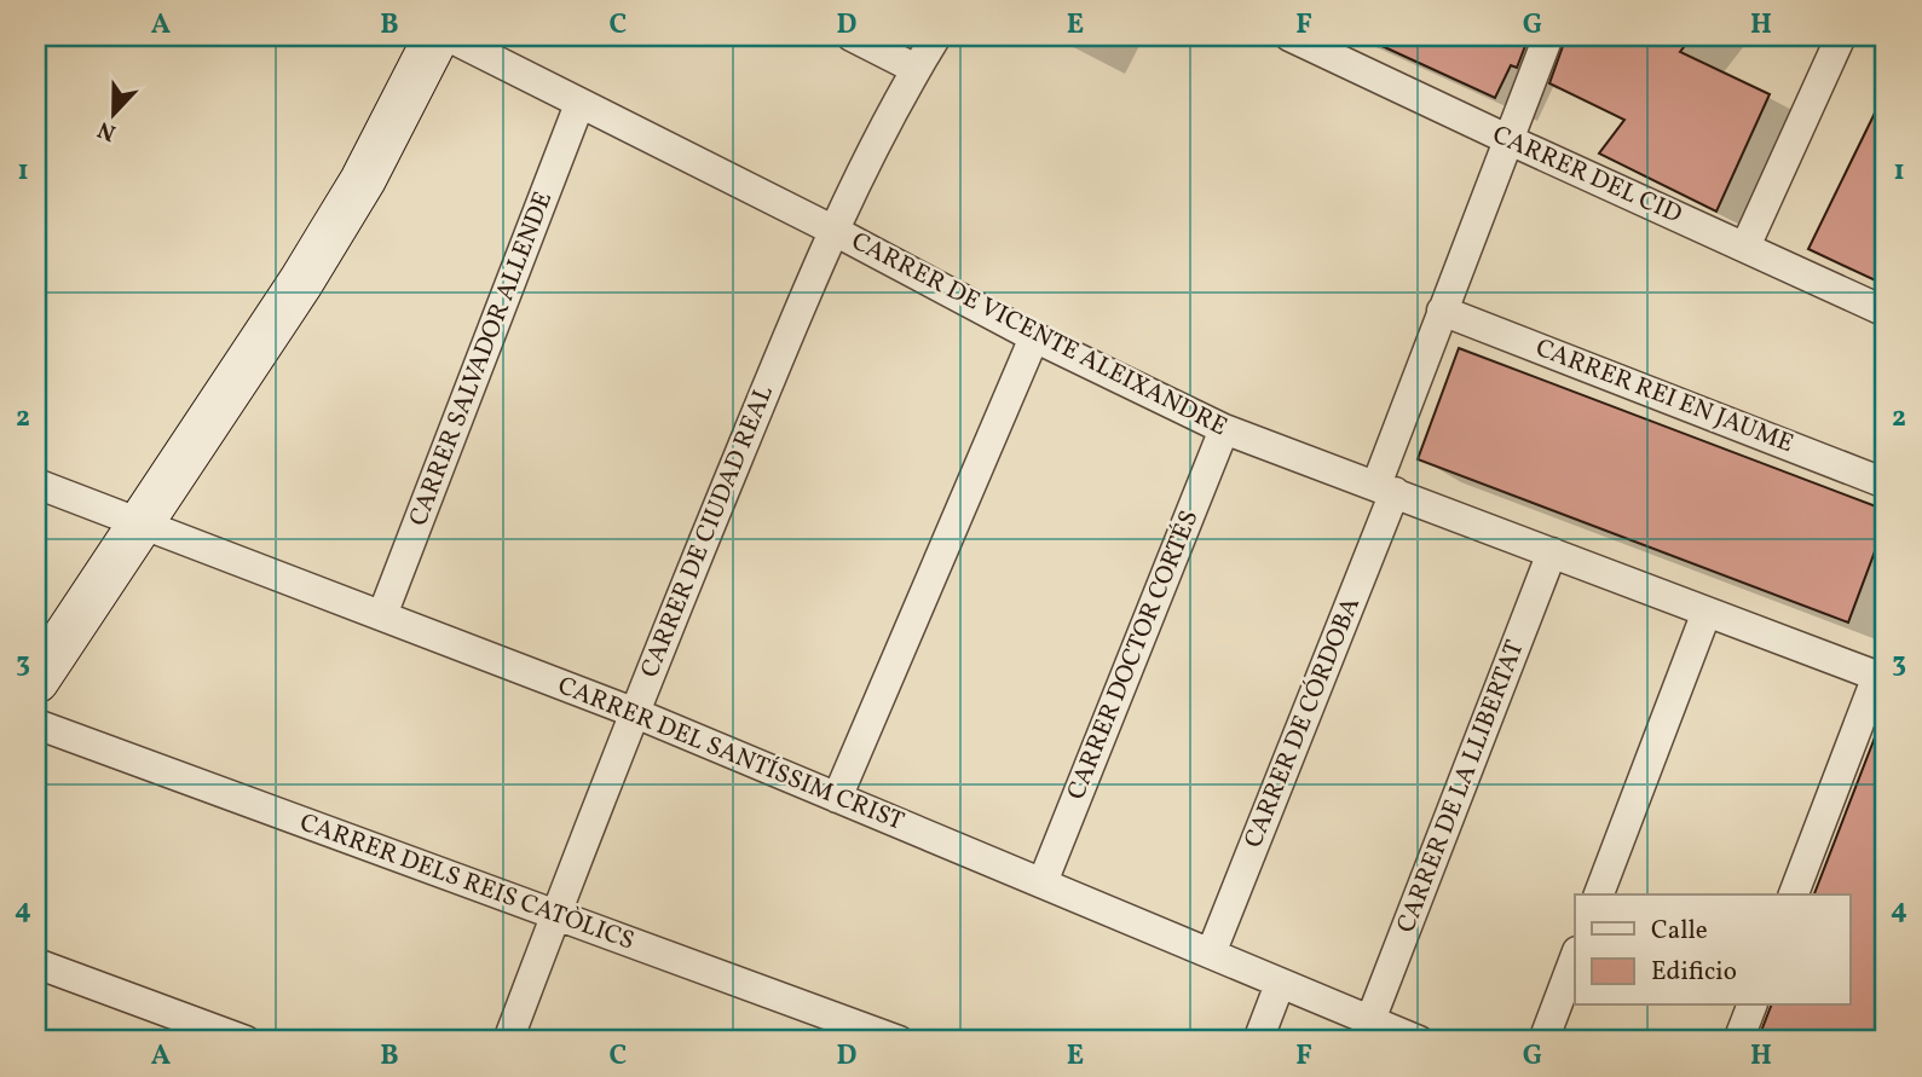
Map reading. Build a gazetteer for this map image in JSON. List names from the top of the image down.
{
  "streets": {
    "street": [
      "CARRER DEL CID",
      "CARRER DE VICENTE ALEIXANDRE",
      "CARRER SALVADOR ALLENDE",
      "CARRER REI EN JAUME",
      "CARRER DE CIUDAD REAL",
      "CARRER DOCTOR CORTÉS",
      "CARRER DE CÓRDOBA",
      "CARRER DEL SANTÍSSIM CRIST",
      "CARRER DE LA LLIBERTAT",
      "CARRER DELS REIS CATÒLICS"
    ]
  },
  "crossings": [
    ["CARRER DEL CID", "CARRER DE CÓRDOBA"],
    ["CARRER DE VICENTE ALEIXANDRE", "CARRER SALVADOR ALLENDE"],
    ["CARRER DE VICENTE ALEIXANDRE", "CARRER DE CIUDAD REAL"],
    ["CARRER DE VICENTE ALEIXANDRE", "CARRER DOCTOR CORTÉS"],
    ["CARRER DE VICENTE ALEIXANDRE", "CARRER DE CÓRDOBA"],
    ["CARRER DE VICENTE ALEIXANDRE", "CARRER DE LA LLIBERTAT"],
    ["CARRER SALVADOR ALLENDE", "CARRER DEL SANTÍSSIM CRIST"],
    ["CARRER REI EN JAUME", "CARRER DE CÓRDOBA"],
    ["CARRER DE CIUDAD REAL", "CARRER DEL SANTÍSSIM CRIST"],
    ["CARRER DE CIUDAD REAL", "CARRER DELS REIS CATÒLICS"],
    ["CARRER DOCTOR CORTÉS", "CARRER DEL SANTÍSSIM CRIST"],
    ["CARRER DE CÓRDOBA", "CARRER DEL SANTÍSSIM CRIST"],
    ["CARRER DEL SANTÍSSIM CRIST", "CARRER DE LA LLIBERTAT"]
  ],
  "legend": ["Calle", "Edificio"],
  "north": "bottom",
  "grid": {
    "columns": [
      "A",
      "B",
      "C",
      "D",
      "E",
      "F",
      "G",
      "H"
    ],
    "rows": [
      "1",
      "2",
      "3",
      "4"
    ]
  }
}
